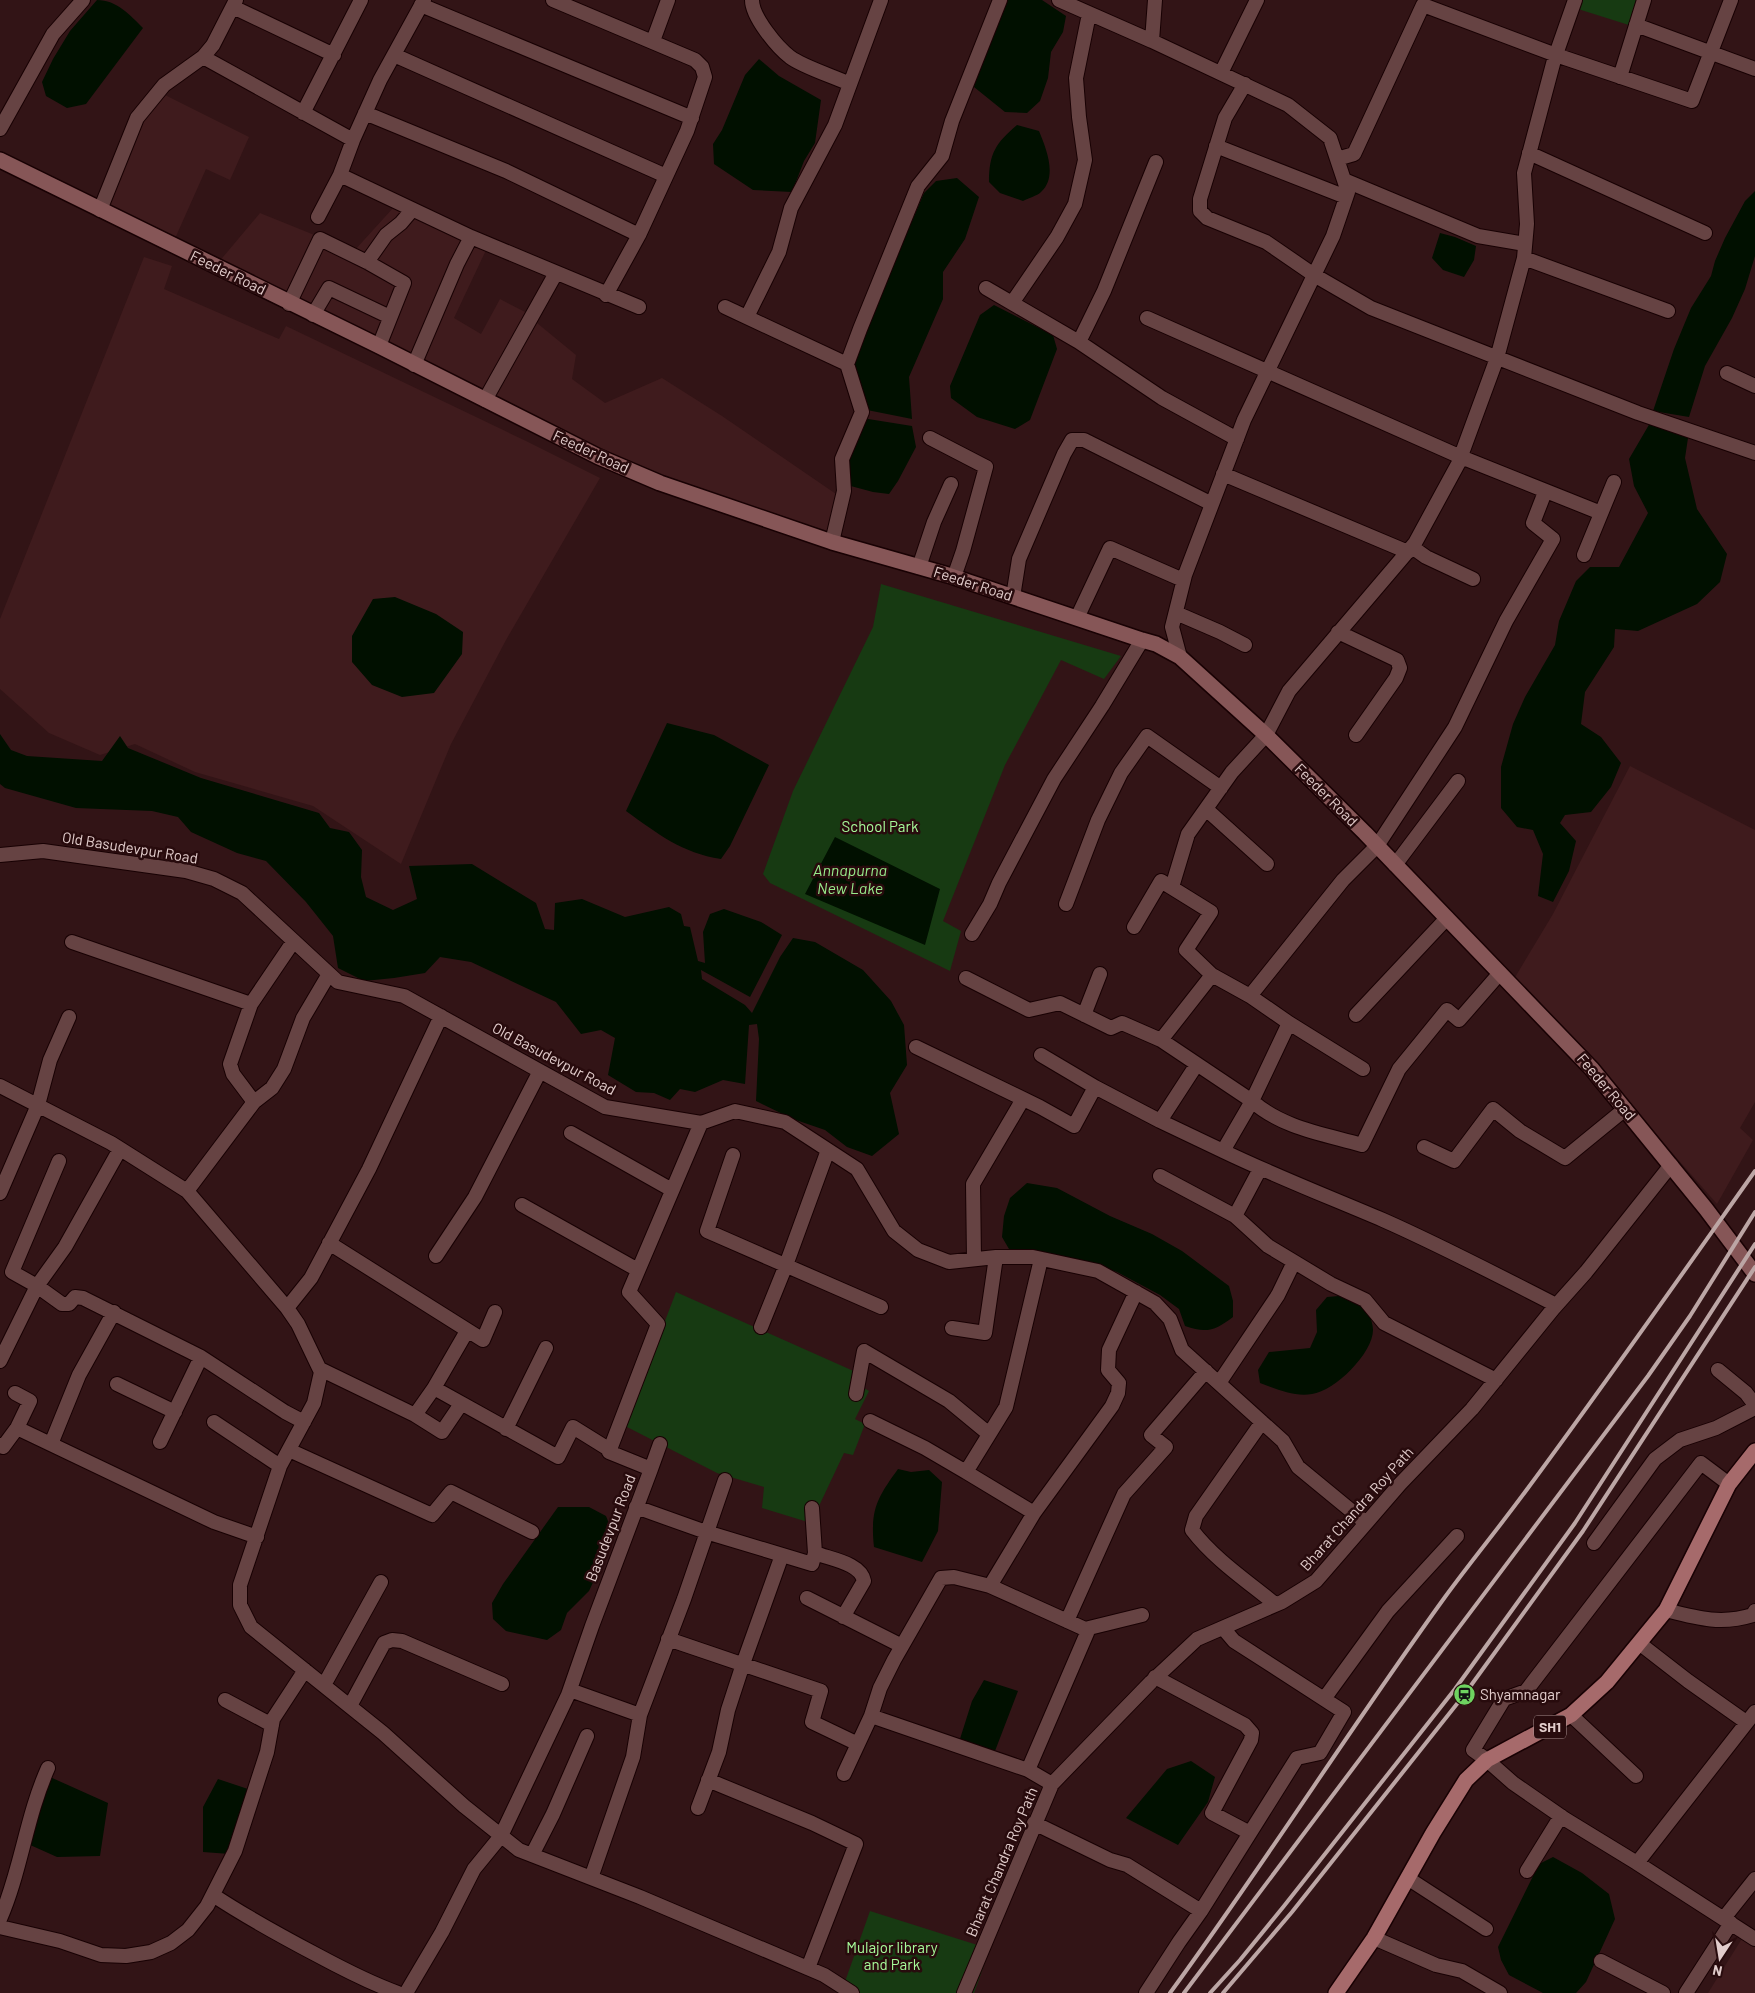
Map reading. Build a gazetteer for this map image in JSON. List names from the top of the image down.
{
  "streets": {
    "main road": ["SH1"],
    "street": [
      "Feeder Road",
      "Old Basudevpur Road",
      "Bharat Chandra Roy Path",
      "Basudevpur Road"
    ]
  },
  "crossings": [
    ["Feeder Road", "Bharat Chandra Roy Path"],
    ["Old Basudevpur Road", "Bharat Chandra Roy Path"]
  ],
  "water": ["Annapurna New Lake"],
  "parks": ["School Park", "Mulajor library and Park"],
  "places": {
    "station": ["Shyamnagar"]
  },
  "north": "bottom"
}
